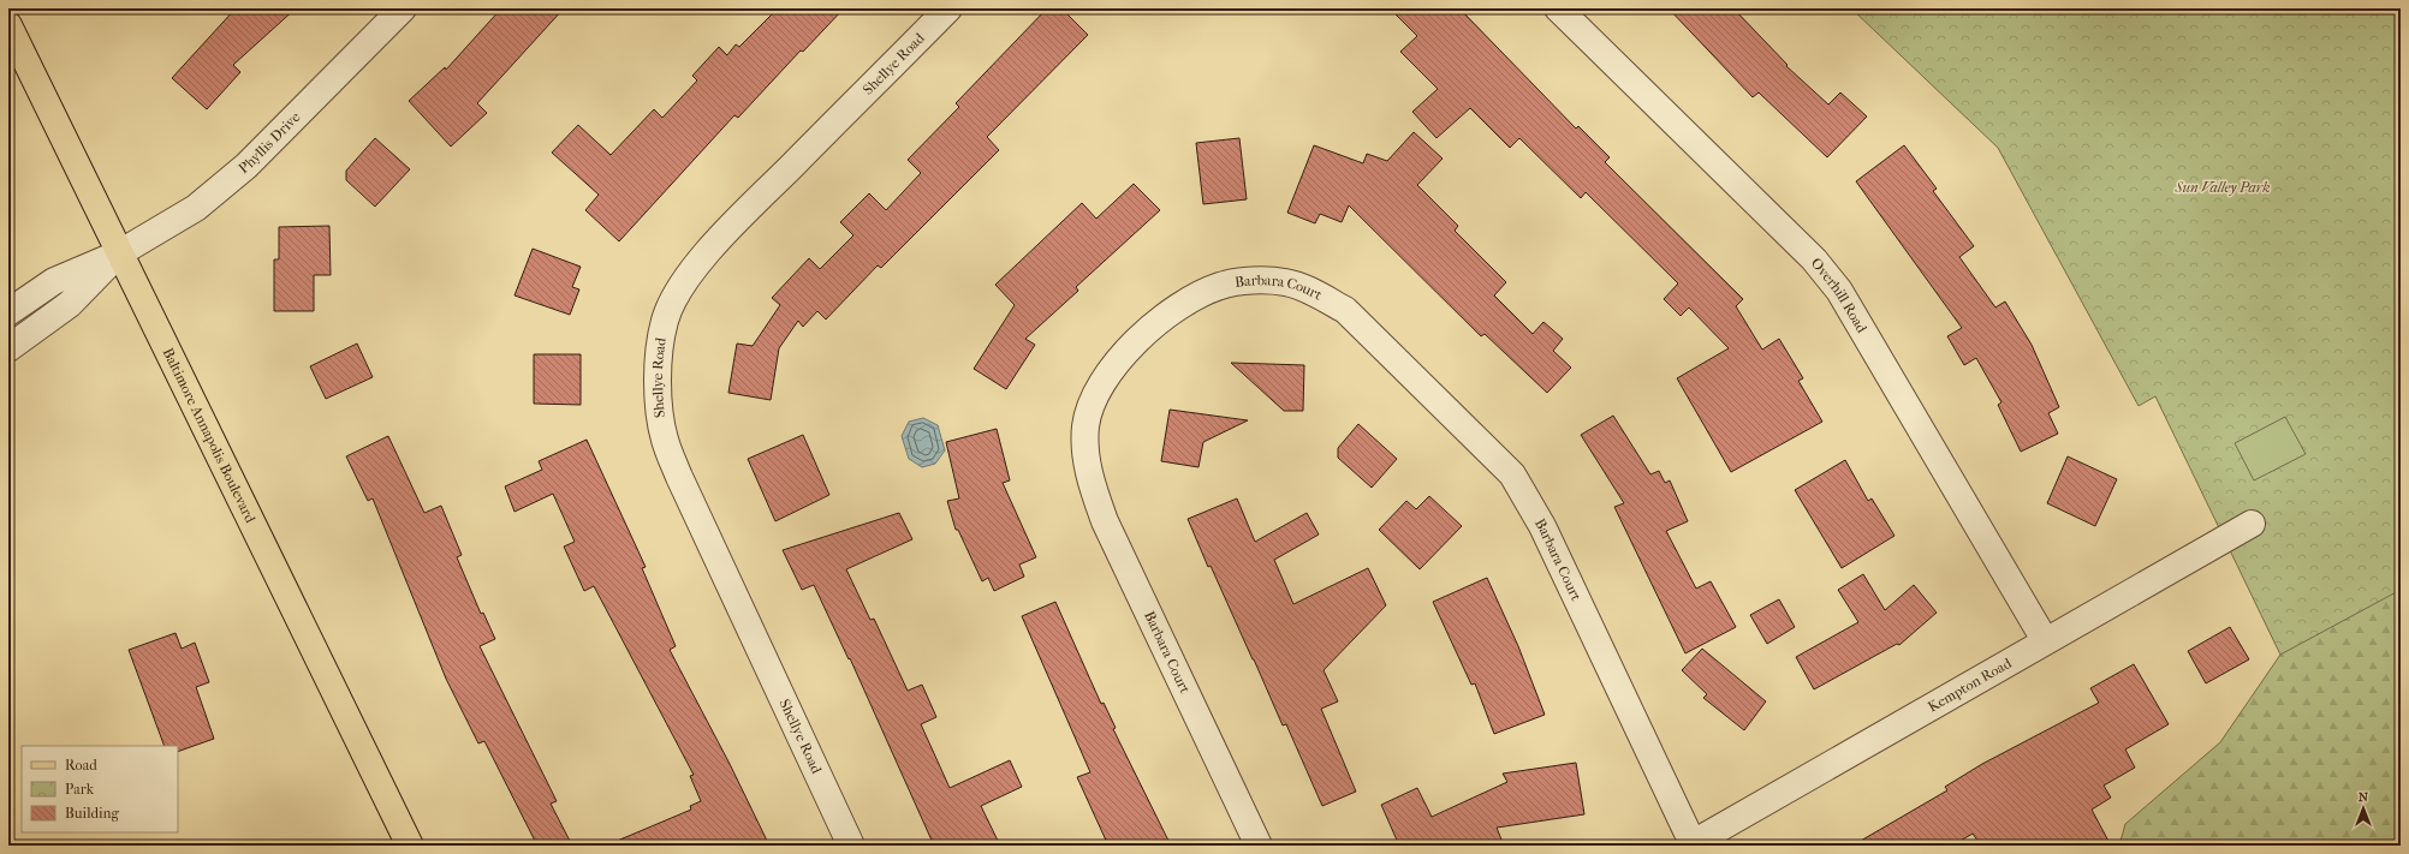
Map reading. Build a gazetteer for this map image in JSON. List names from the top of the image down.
{
  "streets": {
    "main road": ["Baltimore Annapolis Boulevard"],
    "street": [
      "Shellye Road",
      "Phyllis Drive",
      "Barbara Court",
      "Overhill Road",
      "Kempton Road"
    ]
  },
  "crossings": [
    ["Phyllis Drive", "Baltimore Annapolis Boulevard"],
    ["Barbara Court", "Kempton Road"],
    ["Overhill Road", "Kempton Road"]
  ],
  "parks": ["Sun Valley Park"],
  "legend": ["Road", "Park", "Building"],
  "north": "top"
}
